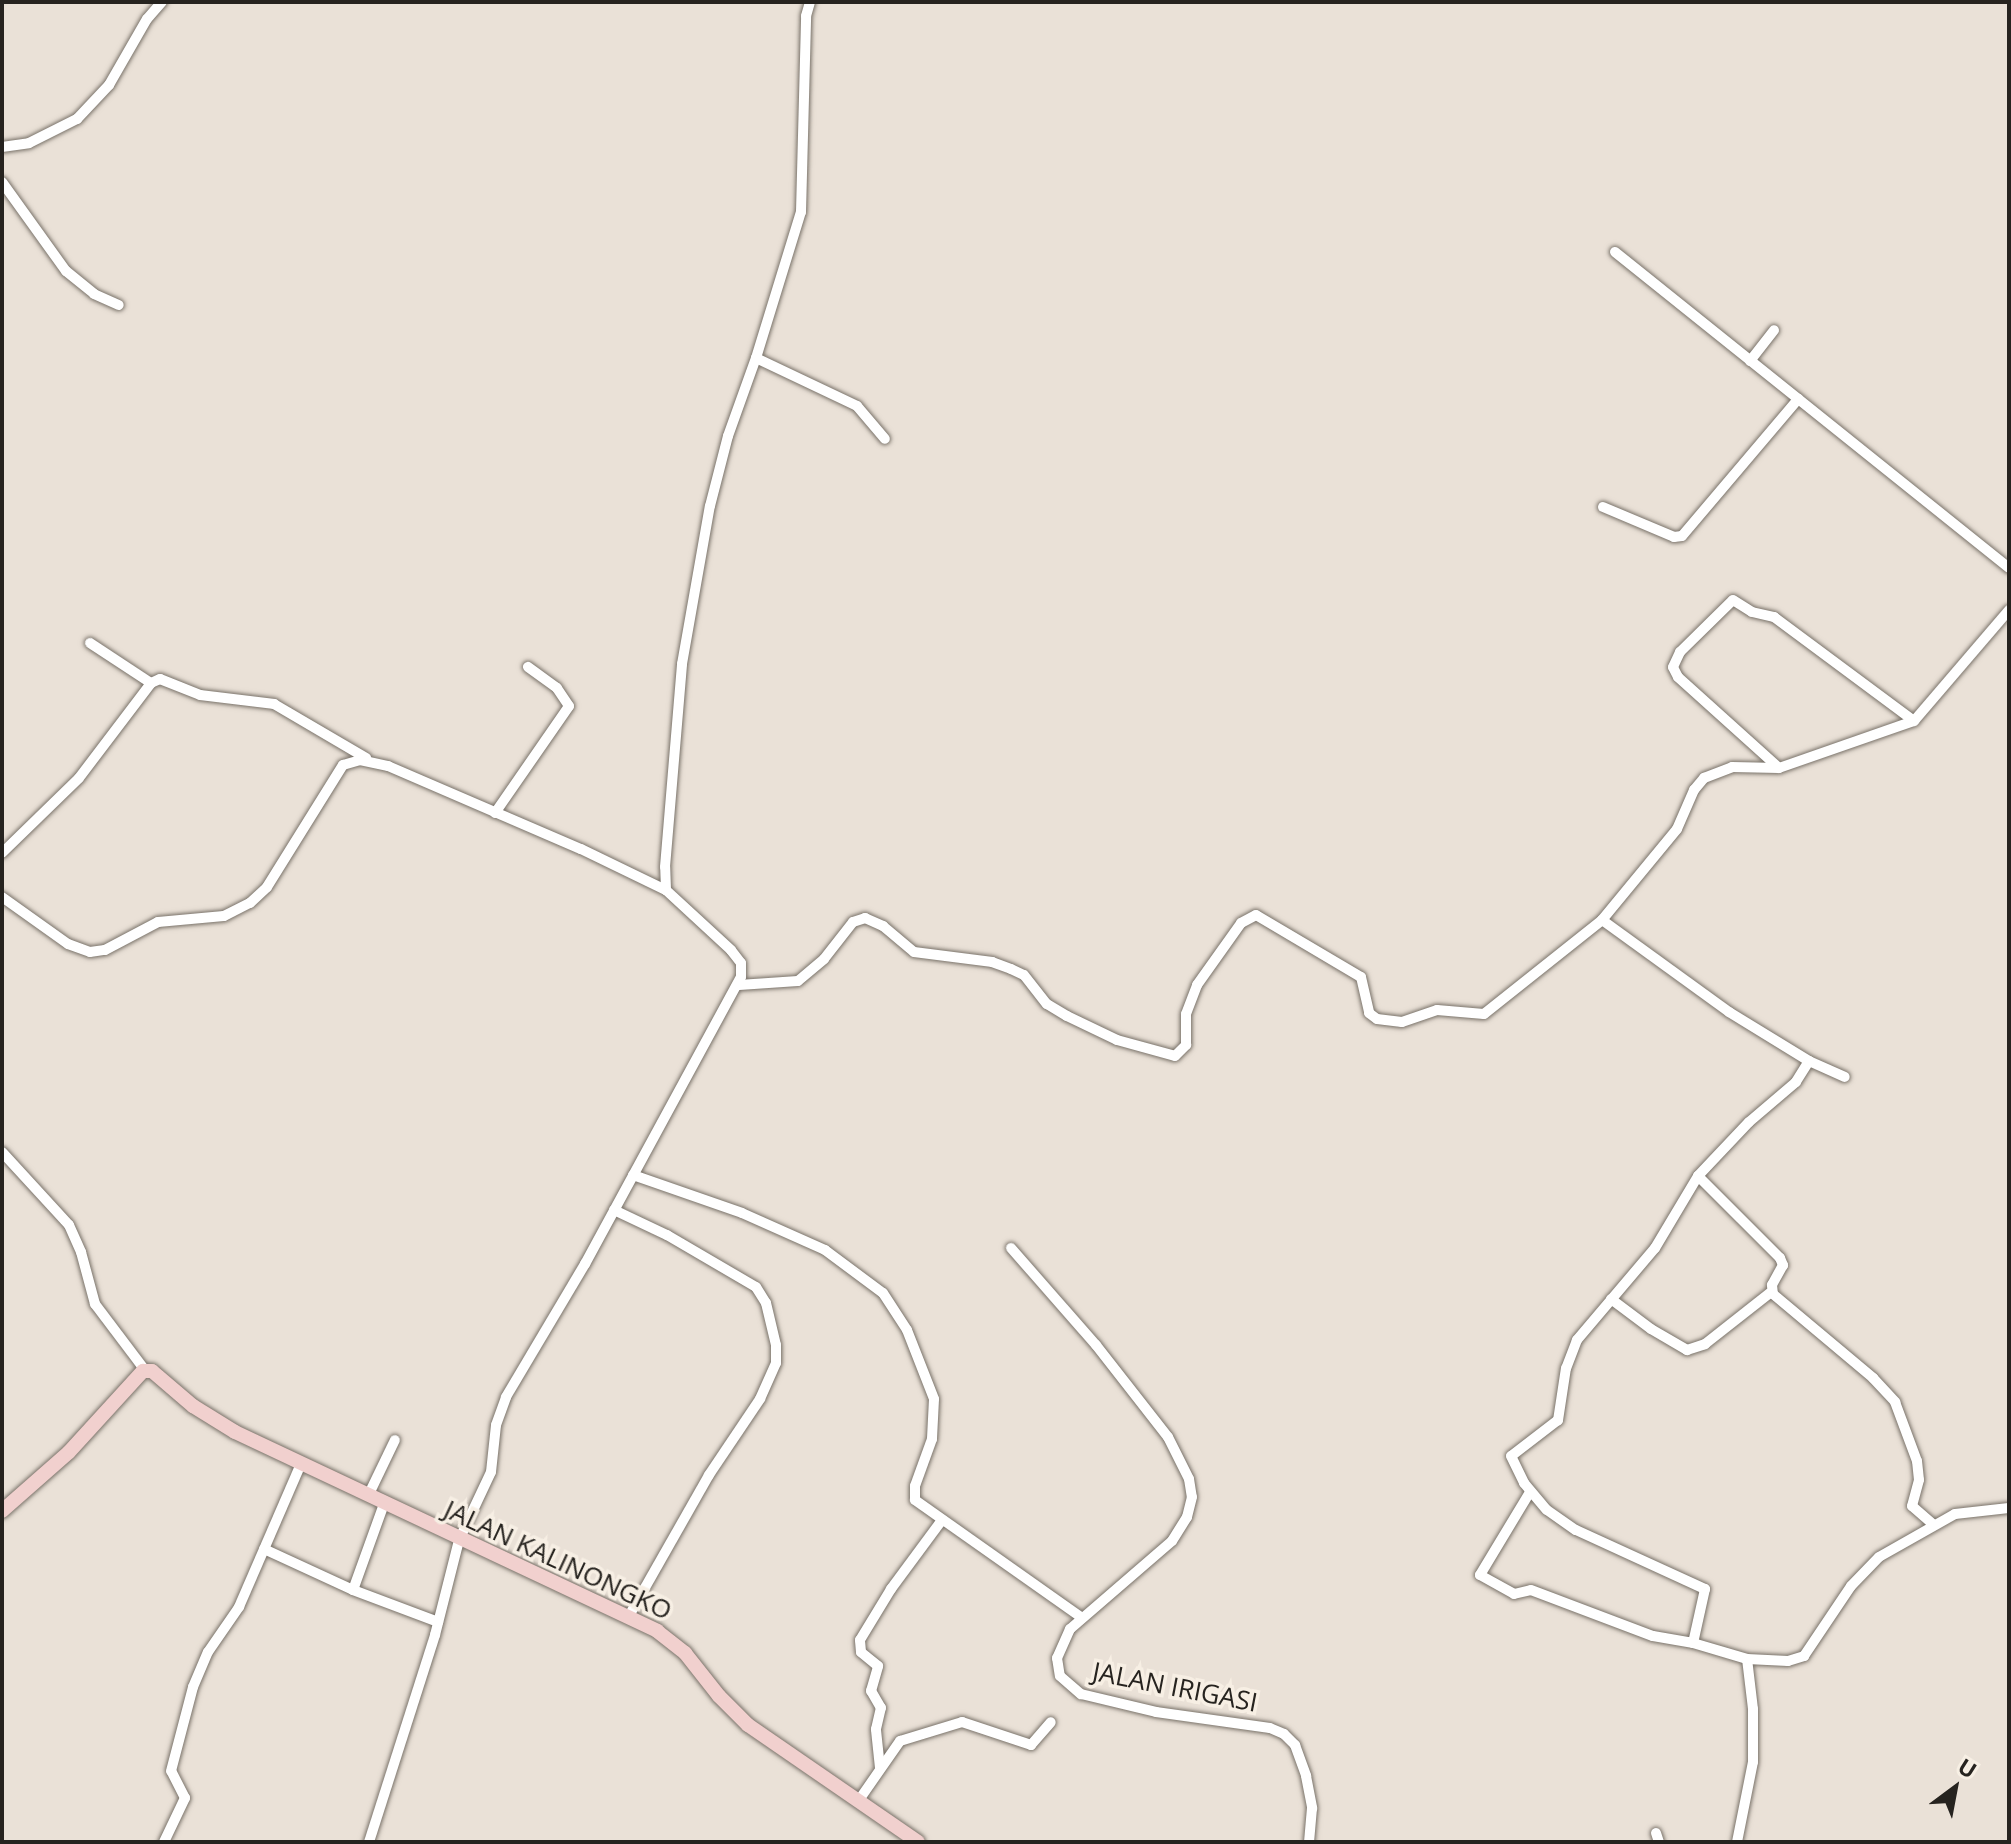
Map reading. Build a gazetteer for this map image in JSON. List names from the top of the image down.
{
  "streets": {
    "street": ["JALAN KALINONGKO", "JALAN IRIGASI"]
  },
  "north": "top right"
}
